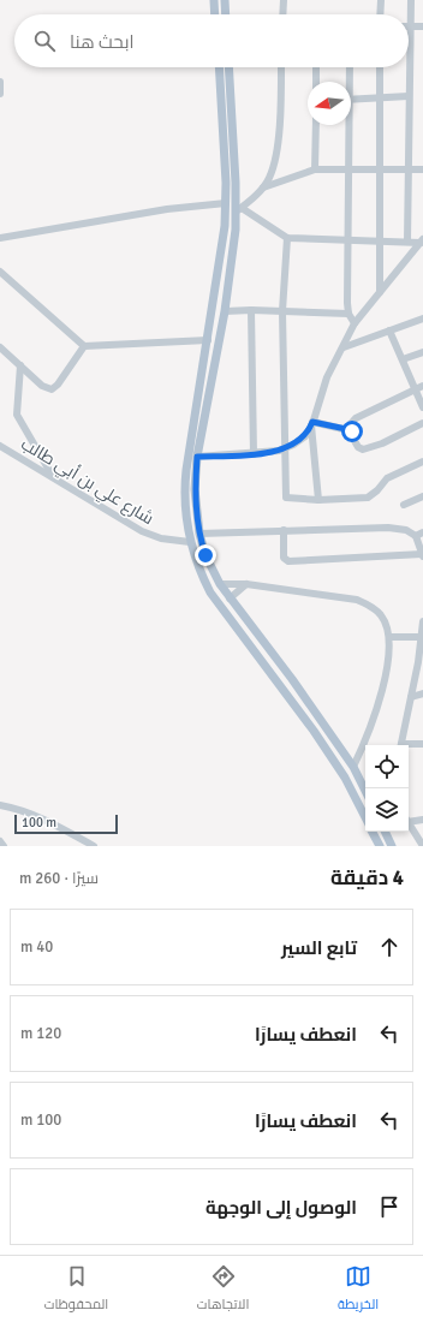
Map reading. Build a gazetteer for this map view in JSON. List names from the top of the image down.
{
  "streets": {
    "street": ["شارع علي بن أبي طالب"]
  },
  "scale_bar": "100 m",
  "north": "left",
  "page": {
    "search": "ابحث هنا",
    "scale": "100 m",
    "heading": ["4 دقيقة", "سيرًا · 260 m"],
    "list": [
      ["تابع السير", "40 m"],
      ["انعطف يسارًا", "120 m"],
      ["انعطف يسارًا", "100 m"],
      "الوصول إلى الوجهة"
    ],
    "nav": ["الخريطة", "الاتجاهات", "المحفوظات"]
  }
}
